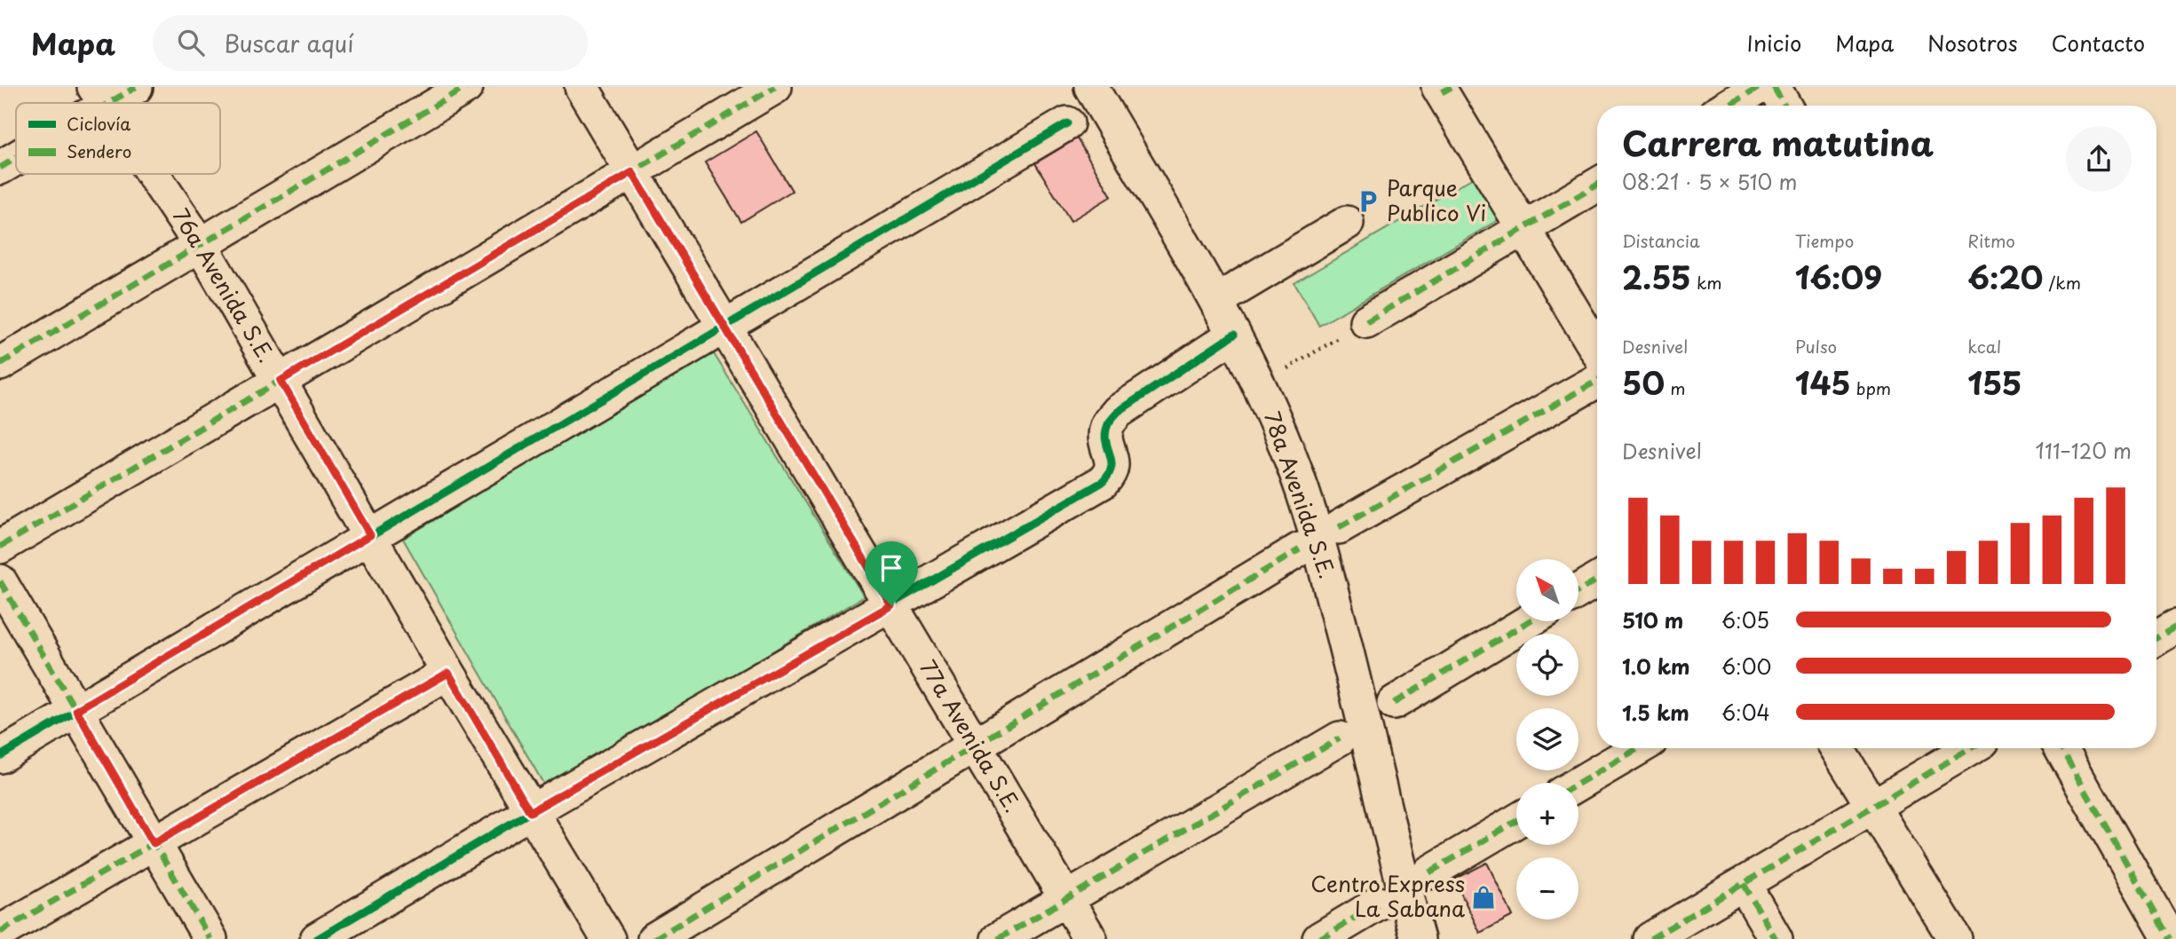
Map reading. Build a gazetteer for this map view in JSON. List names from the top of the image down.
{
  "streets": {
    "street": ["76a Avenida S.E.", "78a Avenida S.E.", "77a Avenida S.E."]
  },
  "places": {
    "parking": ["Parque Publico Vi"],
    "shop": ["Centro Express La Sabana"]
  },
  "legend": ["Ciclovía", "Sendero"],
  "north": "top left",
  "page": {
    "header": "Mapa",
    "search": "Buscar aquí",
    "nav": [
      "Inicio",
      "Mapa",
      "Nosotros",
      "Contacto"
    ],
    "heading": ["Carrera matutina", "08:21 · 5 × 510 m"],
    "stats": [
      ["Distancia", "2.55 km"],
      ["Tiempo", "16:09"],
      ["Ritmo", "6:20 /km"],
      ["Desnivel", "50 m"],
      ["Pulso", "145 bpm"],
      ["kcal", "155"]
    ],
    "chart": ["Desnivel", "111–120 m"],
    "map_buttons": ["+", "−"],
    "list": [
      {
        "name": "510 m",
        "note": "6:05"
      },
      {
        "name": "1.0 km",
        "note": "6:00"
      },
      {
        "name": "1.5 km",
        "note": "6:04"
      }
    ]
  }
}
